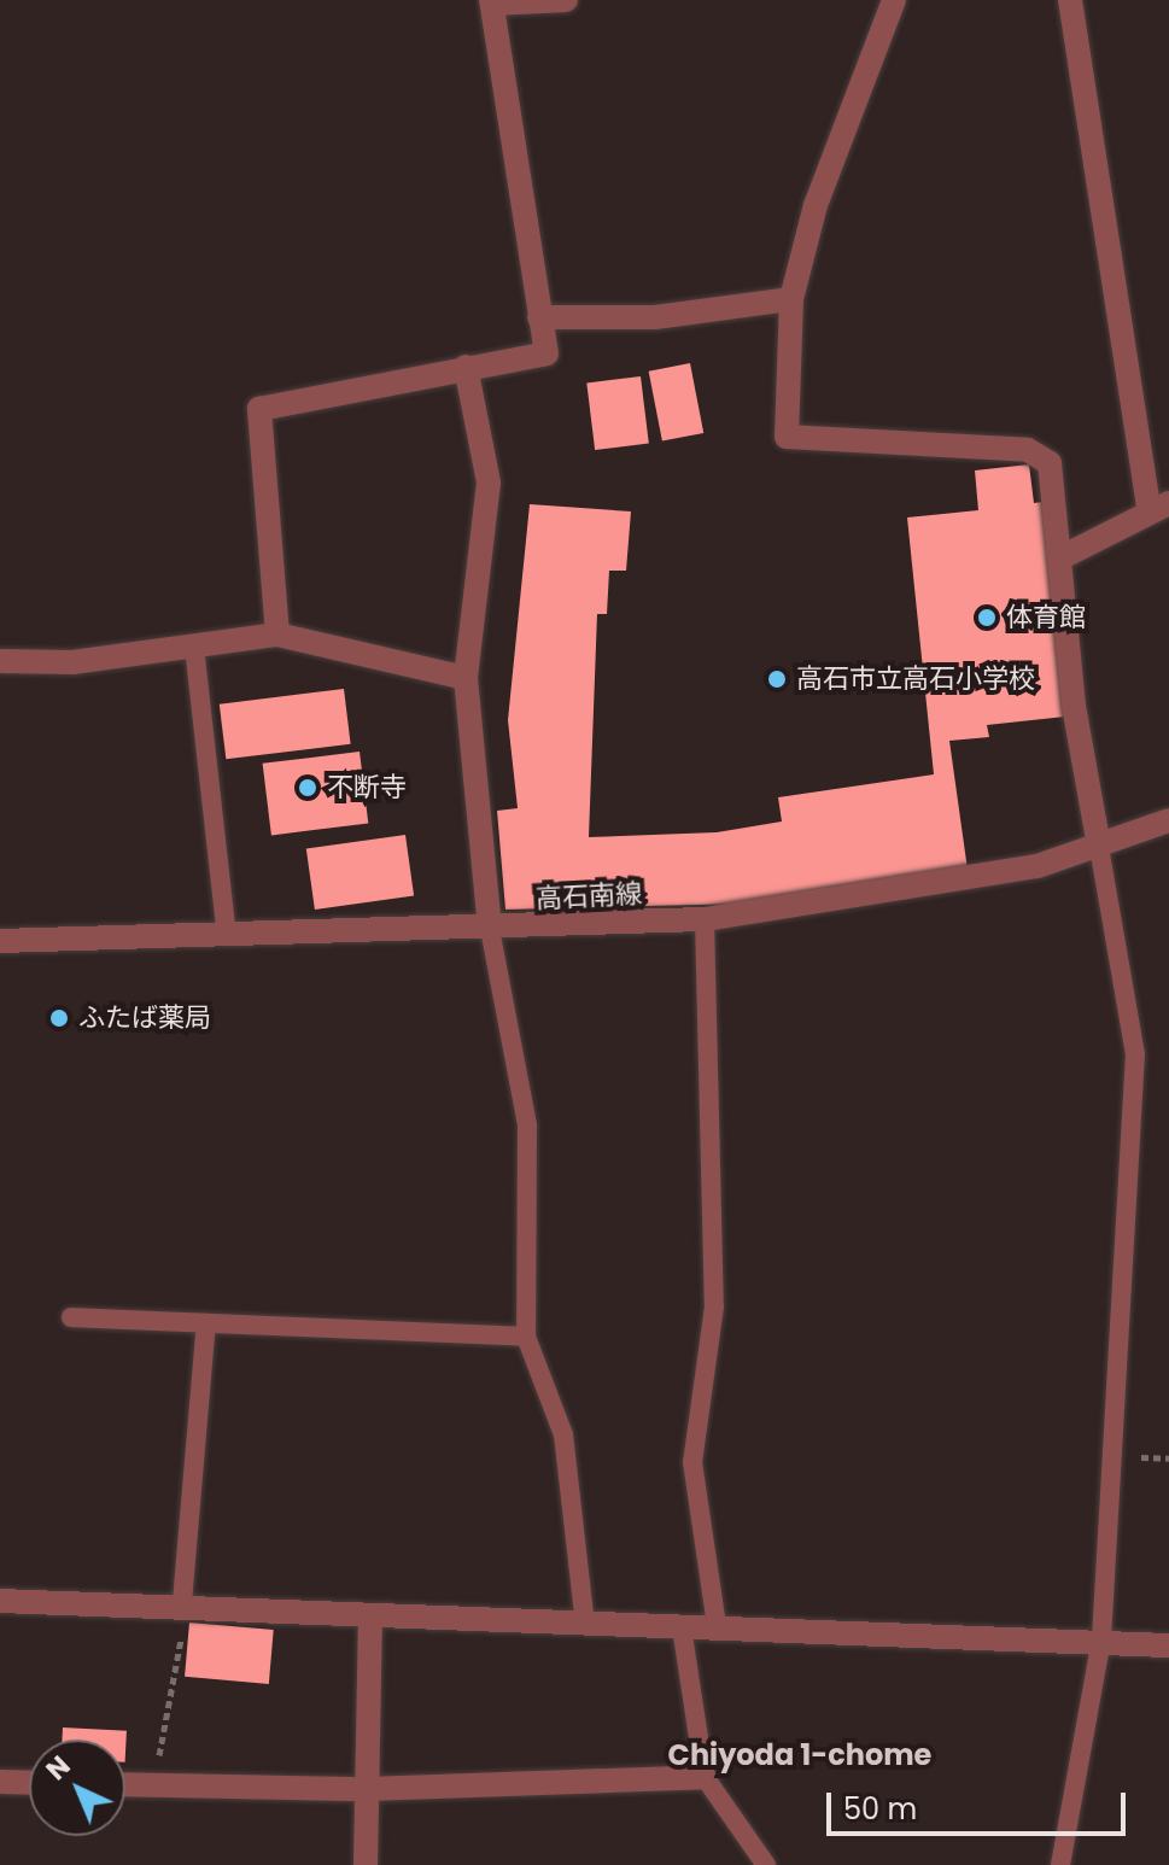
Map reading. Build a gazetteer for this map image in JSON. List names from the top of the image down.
{
  "streets": {
    "street": ["高石南線"]
  },
  "districts": ["Chiyoda 1-chome"],
  "places": [
    "体育館",
    "高石市立高石小学校",
    "不断寺",
    "ふたば薬局"
  ],
  "scale_bar": "50 m",
  "north": "top left"
}
